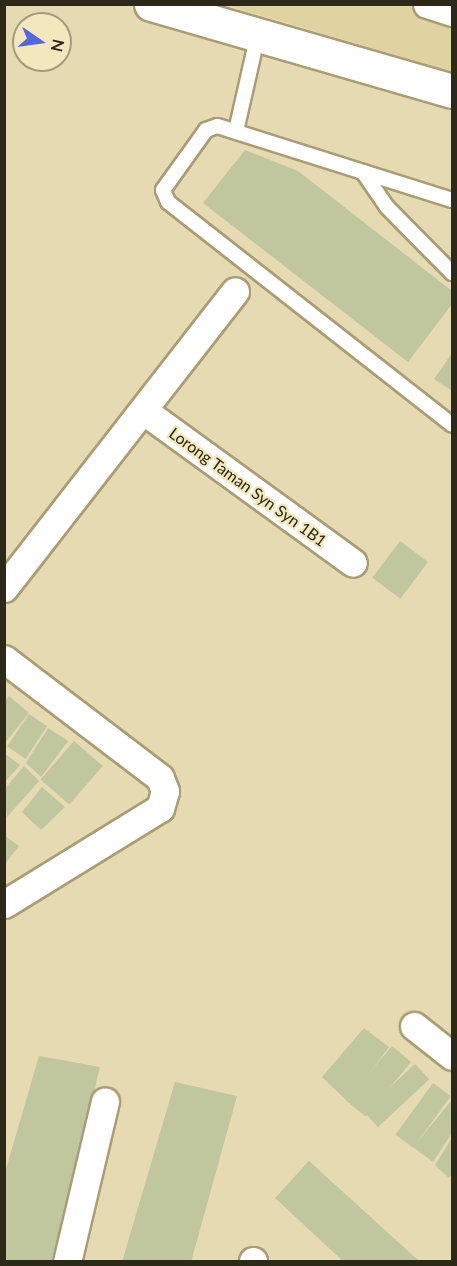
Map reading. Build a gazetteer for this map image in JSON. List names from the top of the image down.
{
  "streets": {
    "street": ["Lorong Taman Syn Syn 1B1"]
  },
  "north": "right"
}
